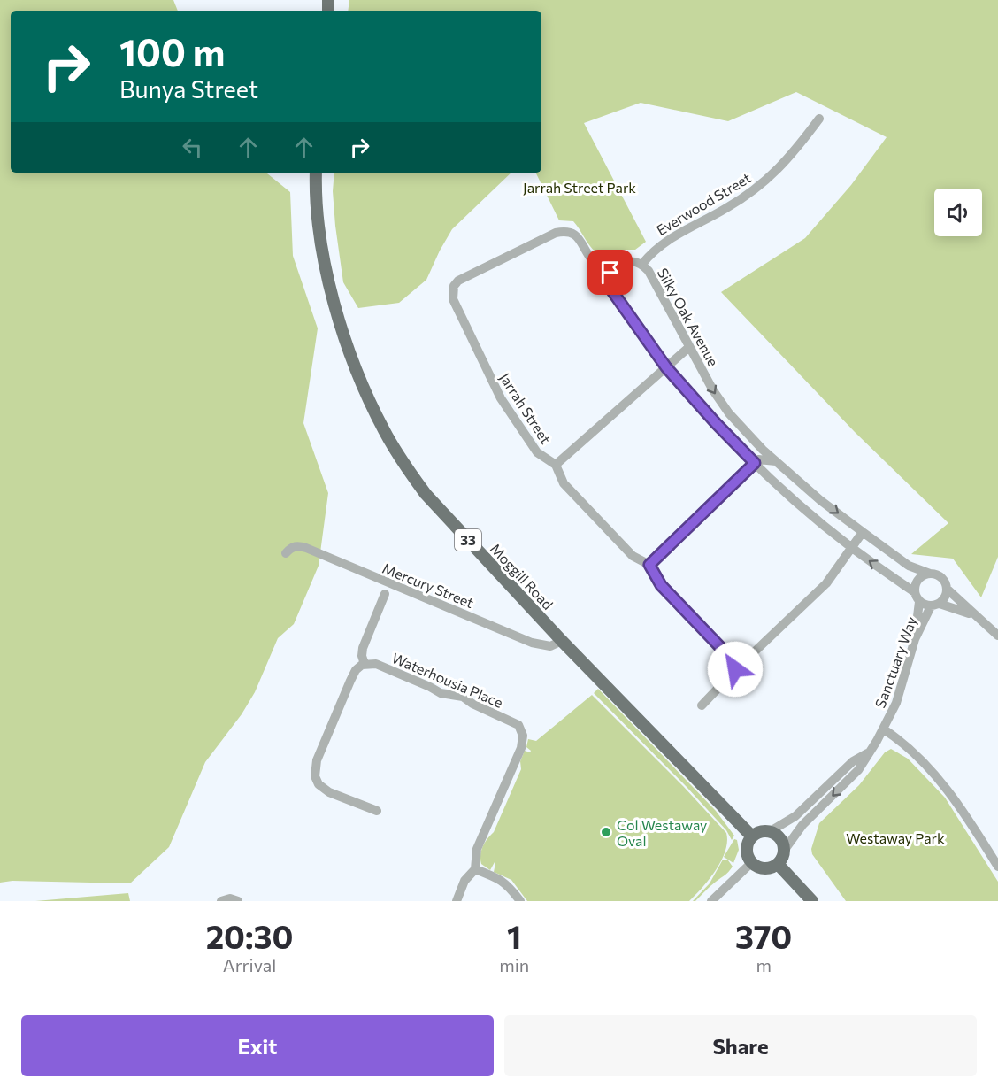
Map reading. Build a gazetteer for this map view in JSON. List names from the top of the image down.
{
  "streets": {
    "main road": ["33", "Moggill Road"],
    "street": [
      "Everwood Street",
      "Silky Oak Avenue",
      "Jarrah Street",
      "Mercury Street",
      "Sanctuary Way",
      "Waterhousia Place"
    ]
  },
  "crossings": [
    ["Everwood Street", "Silky Oak Avenue"],
    ["Silky Oak Avenue", "Jarrah Street"],
    ["Silky Oak Avenue", "Sanctuary Way"],
    ["Moggill Road", "Mercury Street"],
    ["Moggill Road", "Sanctuary Way"]
  ],
  "parks": ["Jarrah Street Park", "Westaway Park"],
  "places": ["Col Westaway Oval"],
  "page": {
    "turn": ["100 m", "Bunya Street"],
    "eta": [
      "20:30",
      "Arrival",
      "1",
      "min",
      "370",
      "m"
    ],
    "buttons": ["Exit", "Share"]
  }
}
